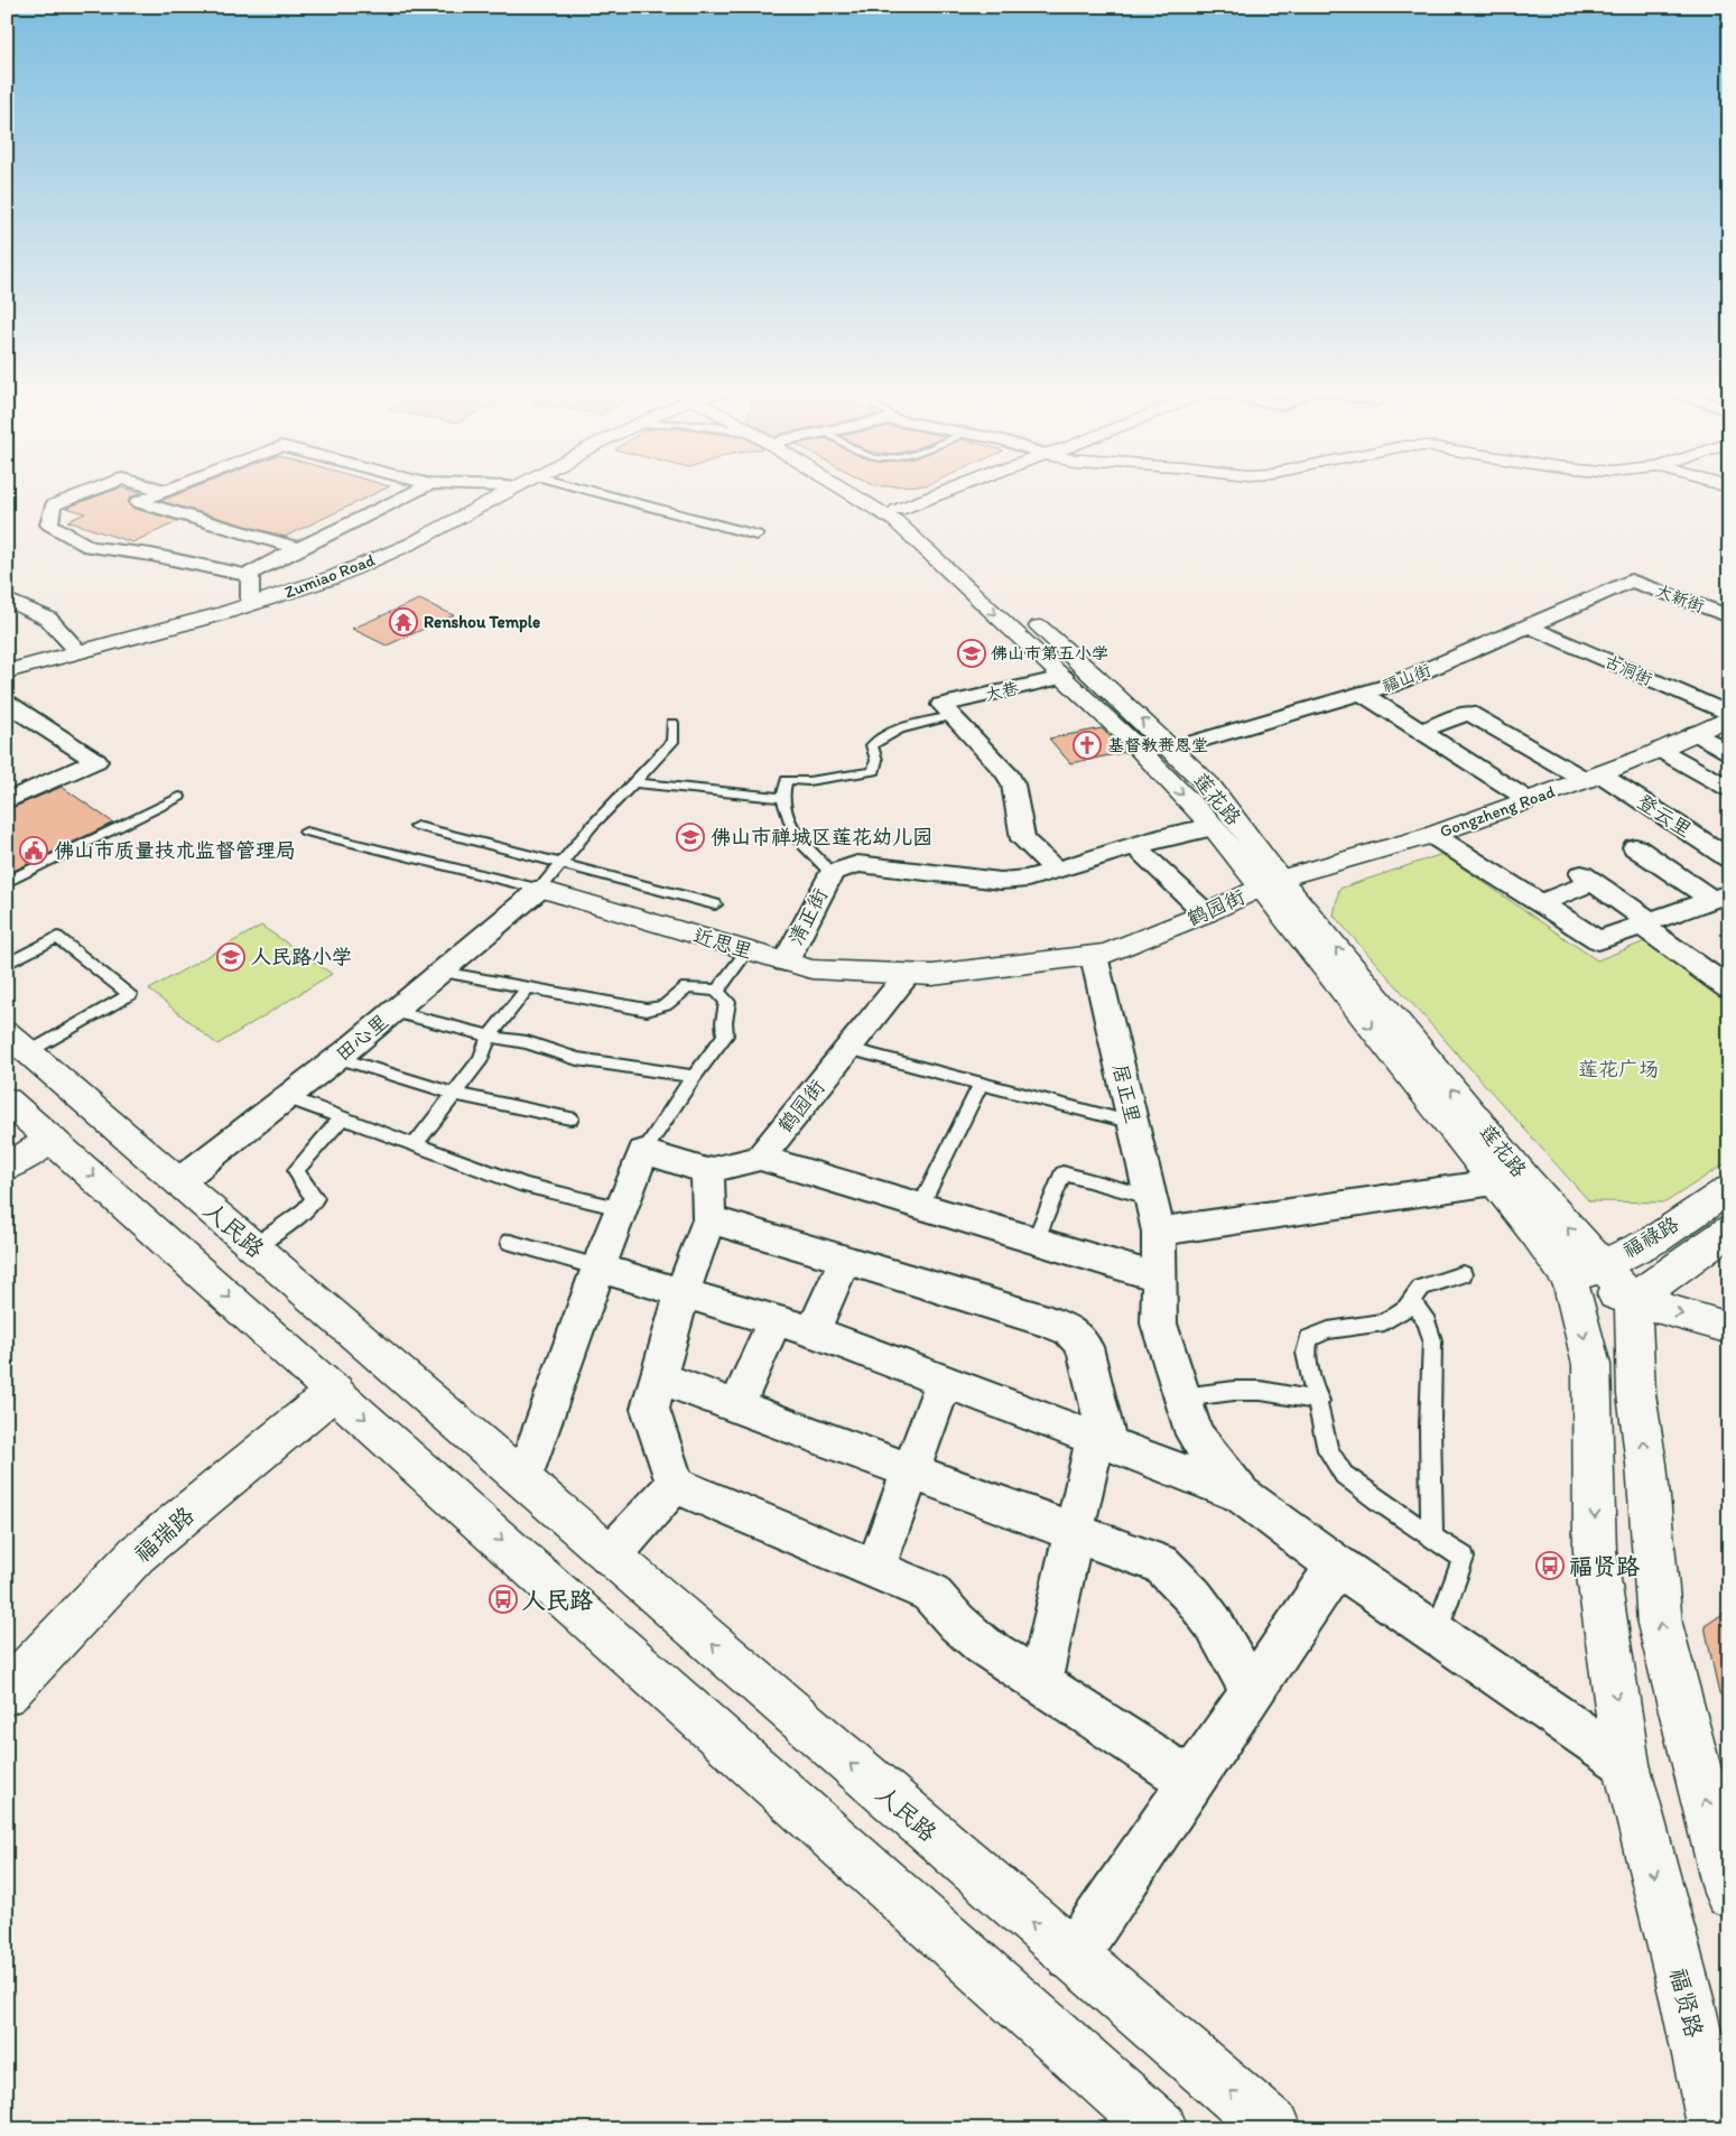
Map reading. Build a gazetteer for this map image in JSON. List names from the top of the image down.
{
  "streets": {
    "main road": [
      "Zumiao Road",
      "莲花路",
      "Gongzheng Road",
      "鹤园街",
      "近思里",
      "人民路",
      "福禄路",
      "福瑞路",
      "福贤路"
    ],
    "street": [
      "大新街",
      "古洞街",
      "福山街",
      "大巷",
      "登云里",
      "清正街",
      "田心里",
      "居正里"
    ]
  },
  "crossings": [
    ["大新街", "福山街"],
    ["古洞街", "福山街"],
    ["古洞街", "Gongzheng Road"],
    ["福山街", "莲花路"],
    ["大巷", "莲花路"],
    ["莲花路", "Gongzheng Road"],
    ["莲花路", "鹤园街"],
    ["莲花路", "福禄路"],
    ["莲花路", "福贤路"],
    ["Gongzheng Road", "登云里"],
    ["Gongzheng Road", "鹤园街"],
    ["鹤园街", "近思里"],
    ["鹤园街", "居正里"],
    ["清正街", "近思里"],
    ["近思里", "田心里"],
    ["田心里", "人民路"],
    ["福禄路", "福贤路"]
  ],
  "parks": ["莲花广场"],
  "places": {
    "temple": ["Renshou Temple"],
    "school or university": ["佛山市第五小学", "佛山市禅城区莲花幼儿园", "人民路小学"],
    "church": ["基督教赉恩堂"],
    "public building": ["佛山市质量技术监督管理局"],
    "bus stop": ["福贤路", "人民路"]
  }
}
